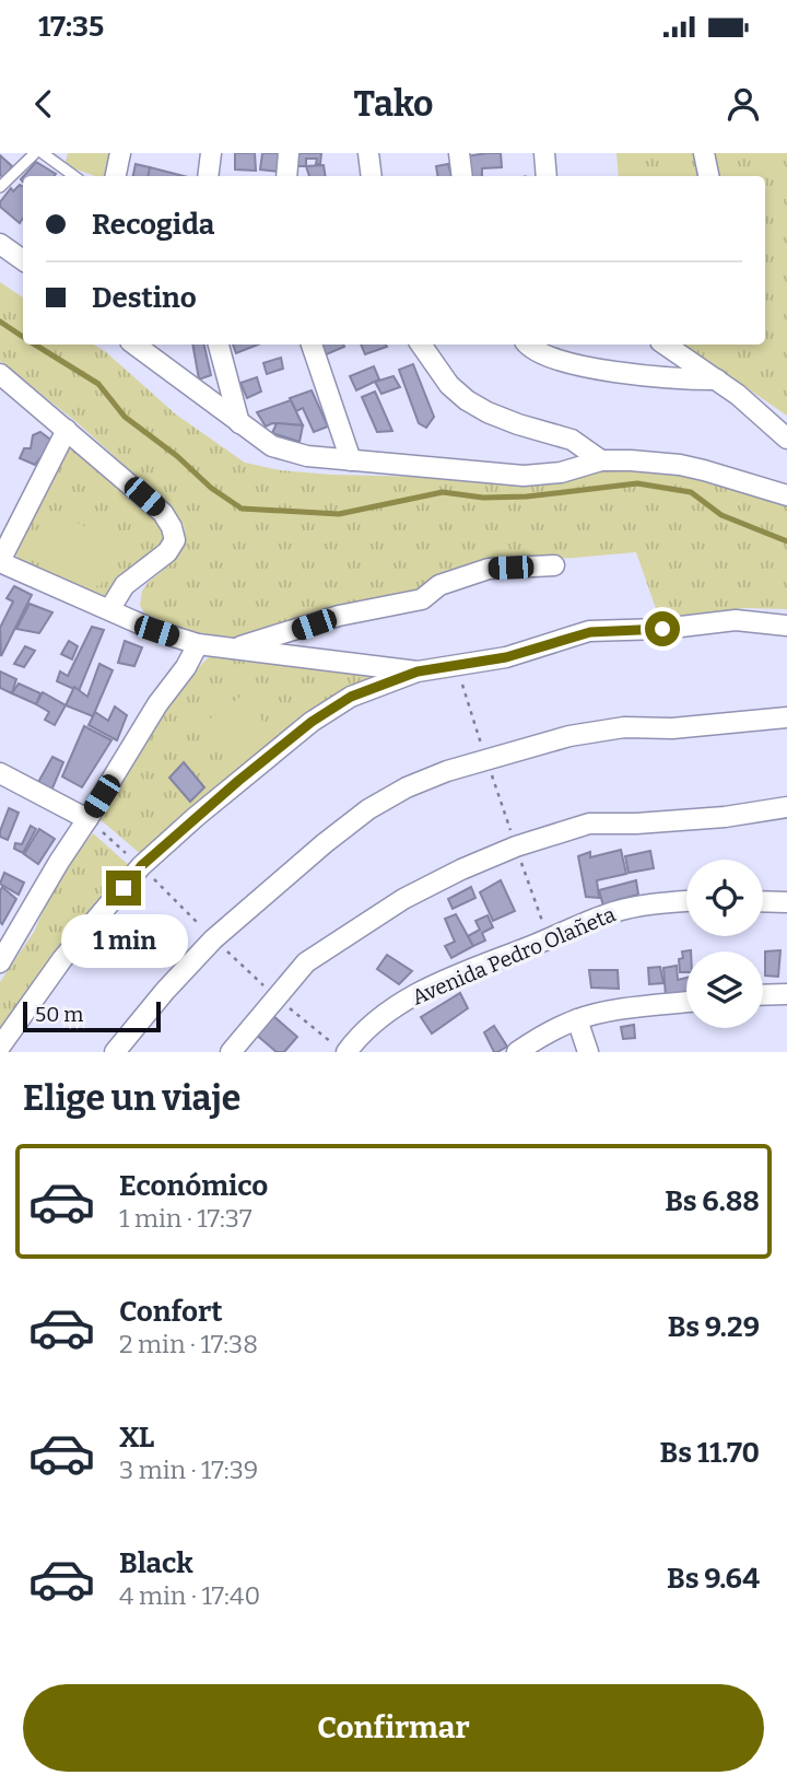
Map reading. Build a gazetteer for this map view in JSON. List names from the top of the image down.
{
  "streets": {
    "street": ["Avenida Pedro Olañeta"]
  },
  "scale_bar": "50 m",
  "page": {
    "status": "17:35",
    "header": "Tako",
    "banner": ["Recogida", "Destino"],
    "bubble": "1 min",
    "scale": "50 m",
    "heading": "Elige un viaje",
    "list": [
      {
        "name": "Económico",
        "note": "1 min · 17:37",
        "value": "Bs 6.88"
      },
      {
        "name": "Confort",
        "note": "2 min · 17:38",
        "value": "Bs 9.29"
      },
      {
        "name": "XL",
        "note": "3 min · 17:39",
        "value": "Bs 11.70"
      },
      {
        "name": "Black",
        "note": "4 min · 17:40",
        "value": "Bs 9.64"
      }
    ],
    "buttons": "Confirmar"
  }
}
